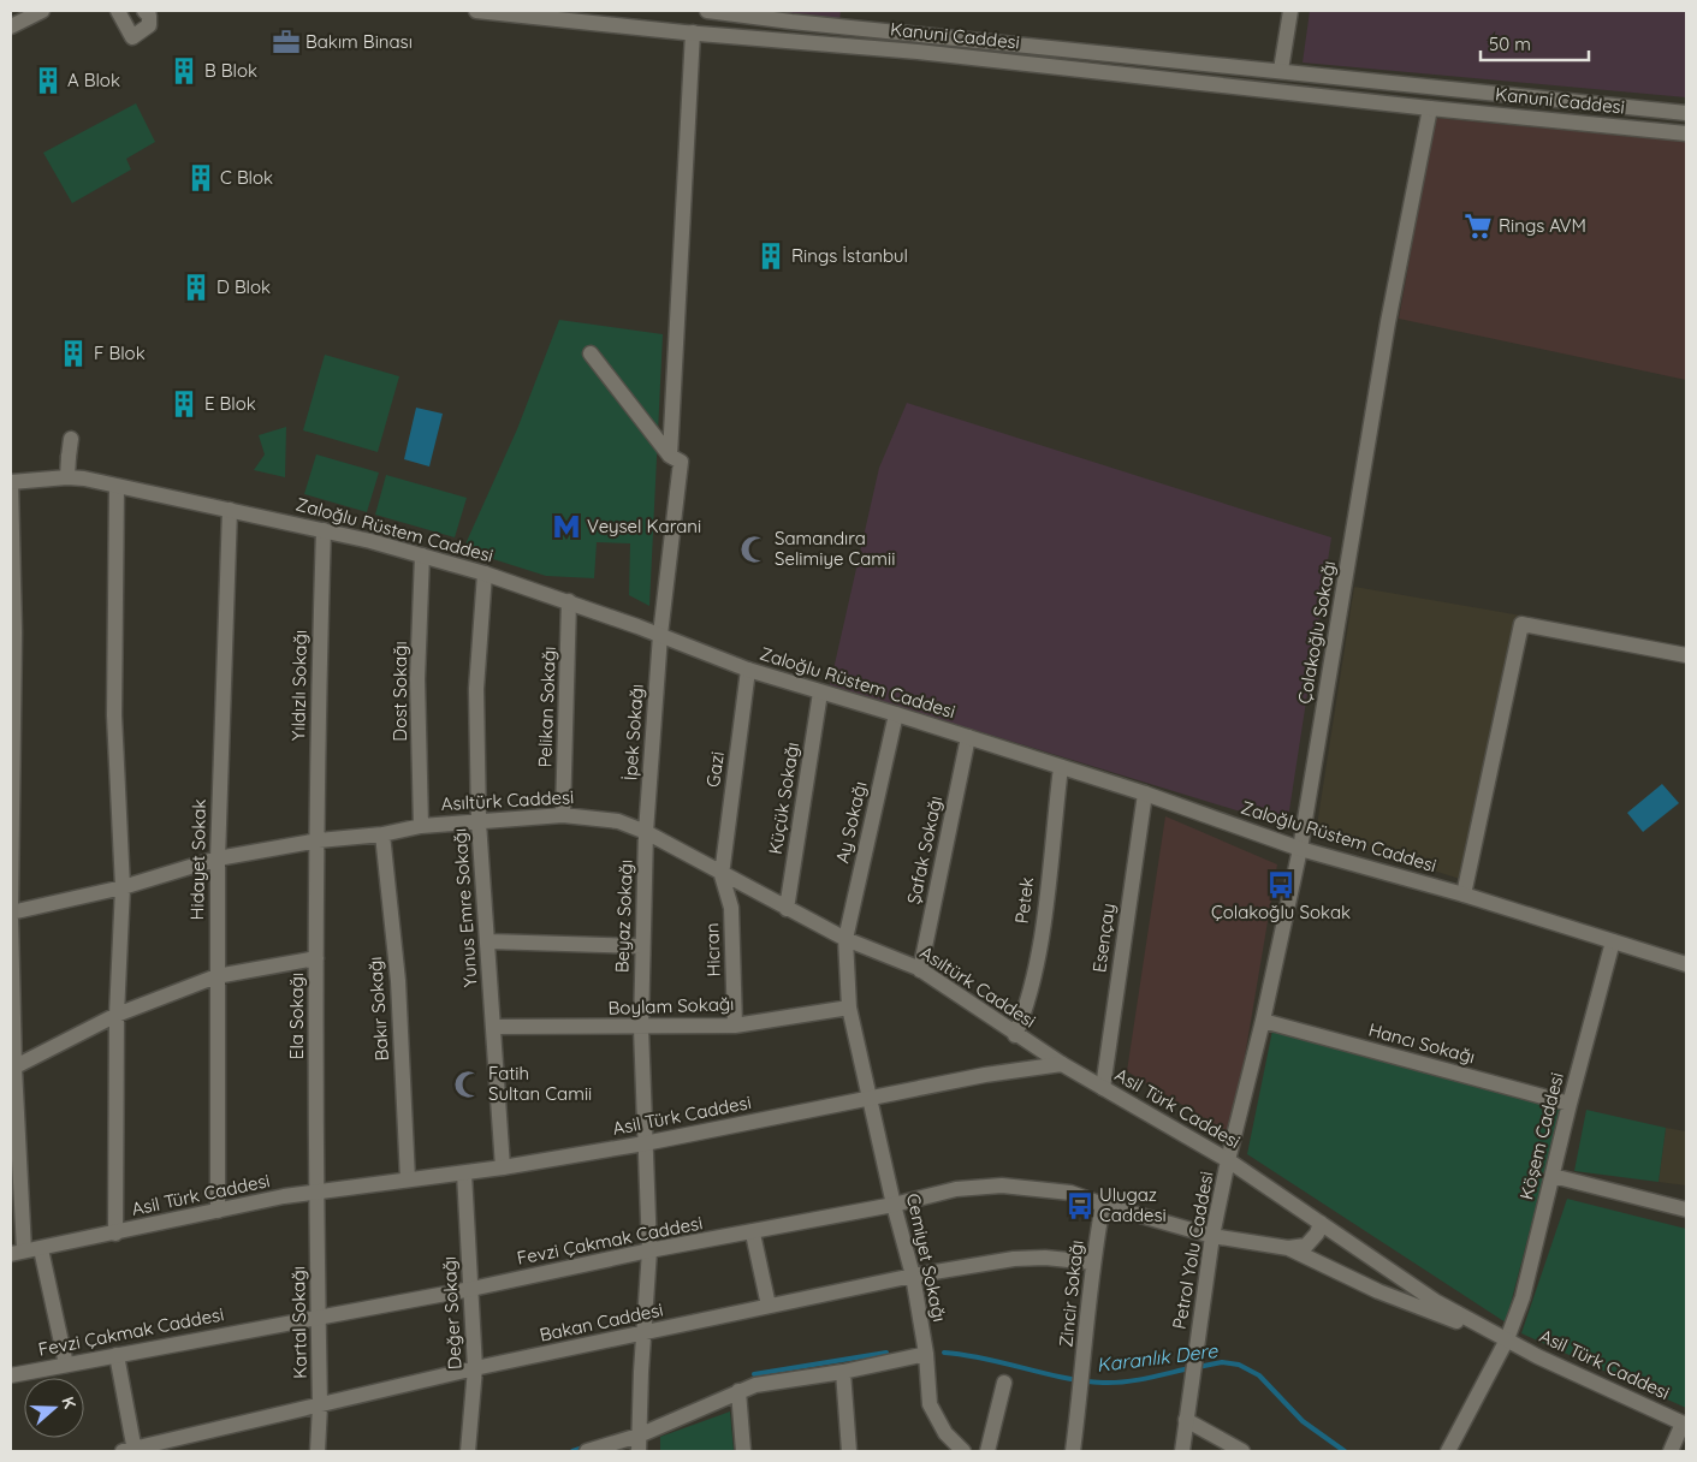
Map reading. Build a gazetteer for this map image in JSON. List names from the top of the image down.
{
  "streets": {
    "street": [
      "Kanuni Caddesi",
      "Zaloğlu Rüstem Caddesi",
      "Çolakoğlu Sokağı",
      "Yıldızlı Sokağı",
      "Dost Sokağı",
      "Pelikan Sokağı",
      "İpek Sokağı",
      "Gazi",
      "Küçük Sokağı",
      "Asıltürk Caddesi",
      "Ay Sokağı",
      "Şafak Sokağı",
      "Hidayet Sokak",
      "Petek",
      "Yunus Emre Sokağı",
      "Beyaz Sokağı",
      "Esençay",
      "Hicran",
      "Boylam Sokağı",
      "Bakır Sokağı",
      "Ela Sokağı",
      "Hancı Sokağı",
      "Asil Türk Caddesi",
      "Köşem Caddesi",
      "Fevzi Çakmak Caddesi",
      "Petrol Yolu Caddesi",
      "Cemiyet Sokağı",
      "Zincir Sokağı",
      "Değer Sokağı",
      "Kartal Sokağı",
      "Bakan Caddesi"
    ]
  },
  "crossings": [
    ["Kanuni Caddesi", "Çolakoğlu Sokağı"],
    ["Zaloğlu Rüstem Caddesi", "Çolakoğlu Sokağı"],
    ["Zaloğlu Rüstem Caddesi", "Yıldızlı Sokağı"],
    ["Zaloğlu Rüstem Caddesi", "Dost Sokağı"],
    ["Zaloğlu Rüstem Caddesi", "Pelikan Sokağı"],
    ["Zaloğlu Rüstem Caddesi", "İpek Sokağı"],
    ["Zaloğlu Rüstem Caddesi", "Gazi"],
    ["Zaloğlu Rüstem Caddesi", "Küçük Sokağı"],
    ["Zaloğlu Rüstem Caddesi", "Ay Sokağı"],
    ["Zaloğlu Rüstem Caddesi", "Şafak Sokağı"],
    ["Zaloğlu Rüstem Caddesi", "Hidayet Sokak"],
    ["Zaloğlu Rüstem Caddesi", "Petek"],
    ["Zaloğlu Rüstem Caddesi", "Yunus Emre Sokağı"],
    ["Zaloğlu Rüstem Caddesi", "Esençay"],
    ["Zaloğlu Rüstem Caddesi", "Köşem Caddesi"],
    ["Çolakoğlu Sokağı", "Hancı Sokağı"],
    ["Çolakoğlu Sokağı", "Asil Türk Caddesi"],
    ["Çolakoğlu Sokağı", "Petrol Yolu Caddesi"],
    ["Yıldızlı Sokağı", "Asıltürk Caddesi"],
    ["Yıldızlı Sokağı", "Ela Sokağı"],
    ["Dost Sokağı", "Asıltürk Caddesi"],
    ["Pelikan Sokağı", "Asıltürk Caddesi"],
    ["İpek Sokağı", "Asıltürk Caddesi"],
    ["İpek Sokağı", "Beyaz Sokağı"],
    ["Gazi", "Asıltürk Caddesi"],
    ["Gazi", "Hicran"],
    ["Küçük Sokağı", "Asıltürk Caddesi"],
    ["Asıltürk Caddesi", "Ay Sokağı"],
    ["Asıltürk Caddesi", "Şafak Sokağı"],
    ["Asıltürk Caddesi", "Hidayet Sokak"],
    ["Asıltürk Caddesi", "Petek"],
    ["Asıltürk Caddesi", "Yunus Emre Sokağı"],
    ["Asıltürk Caddesi", "Beyaz Sokağı"],
    ["Asıltürk Caddesi", "Hicran"],
    ["Asıltürk Caddesi", "Bakır Sokağı"],
    ["Asıltürk Caddesi", "Ela Sokağı"],
    ["Asıltürk Caddesi", "Asil Türk Caddesi"],
    ["Ay Sokağı", "Boylam Sokağı"],
    ["Ay Sokağı", "Cemiyet Sokağı"],
    ["Hidayet Sokak", "Asil Türk Caddesi"],
    ["Yunus Emre Sokağı", "Boylam Sokağı"],
    ["Yunus Emre Sokağı", "Asil Türk Caddesi"],
    ["Beyaz Sokağı", "Boylam Sokağı"],
    ["Beyaz Sokağı", "Asil Türk Caddesi"],
    ["Beyaz Sokağı", "Fevzi Çakmak Caddesi"],
    ["Beyaz Sokağı", "Bakan Caddesi"],
    ["Esençay", "Asil Türk Caddesi"],
    ["Hicran", "Boylam Sokağı"],
    ["Boylam Sokağı", "Cemiyet Sokağı"],
    ["Bakır Sokağı", "Asil Türk Caddesi"],
    ["Ela Sokağı", "Asil Türk Caddesi"],
    ["Ela Sokağı", "Kartal Sokağı"],
    ["Hancı Sokağı", "Köşem Caddesi"],
    ["Asil Türk Caddesi", "Köşem Caddesi"],
    ["Asil Türk Caddesi", "Fevzi Çakmak Caddesi"],
    ["Asil Türk Caddesi", "Petrol Yolu Caddesi"],
    ["Asil Türk Caddesi", "Cemiyet Sokağı"],
    ["Asil Türk Caddesi", "Değer Sokağı"],
    ["Asil Türk Caddesi", "Kartal Sokağı"],
    ["Fevzi Çakmak Caddesi", "Petrol Yolu Caddesi"],
    ["Fevzi Çakmak Caddesi", "Cemiyet Sokağı"],
    ["Fevzi Çakmak Caddesi", "Zincir Sokağı"],
    ["Fevzi Çakmak Caddesi", "Değer Sokağı"],
    ["Fevzi Çakmak Caddesi", "Kartal Sokağı"],
    ["Cemiyet Sokağı", "Bakan Caddesi"],
    ["Zincir Sokağı", "Bakan Caddesi"],
    ["Değer Sokağı", "Bakan Caddesi"],
    ["Kartal Sokağı", "Bakan Caddesi"]
  ],
  "water": ["Karanlık Dere"],
  "places": {
    "office": ["Bakım Binası"],
    "building": [
      "B Blok",
      "A Blok",
      "C Blok",
      "Rings İstanbul",
      "D Blok",
      "F Blok",
      "E Blok"
    ],
    "supermarket": ["Rings AVM"],
    "metro station": ["Veysel Karani"],
    "mosque": ["Samandıra Selimiye Camii", "Fatih Sultan Camii"],
    "bus stop": ["Çolakoğlu Sokak", "Ulugaz Caddesi"]
  },
  "scale_bar": "50 m",
  "north": "right"
}
